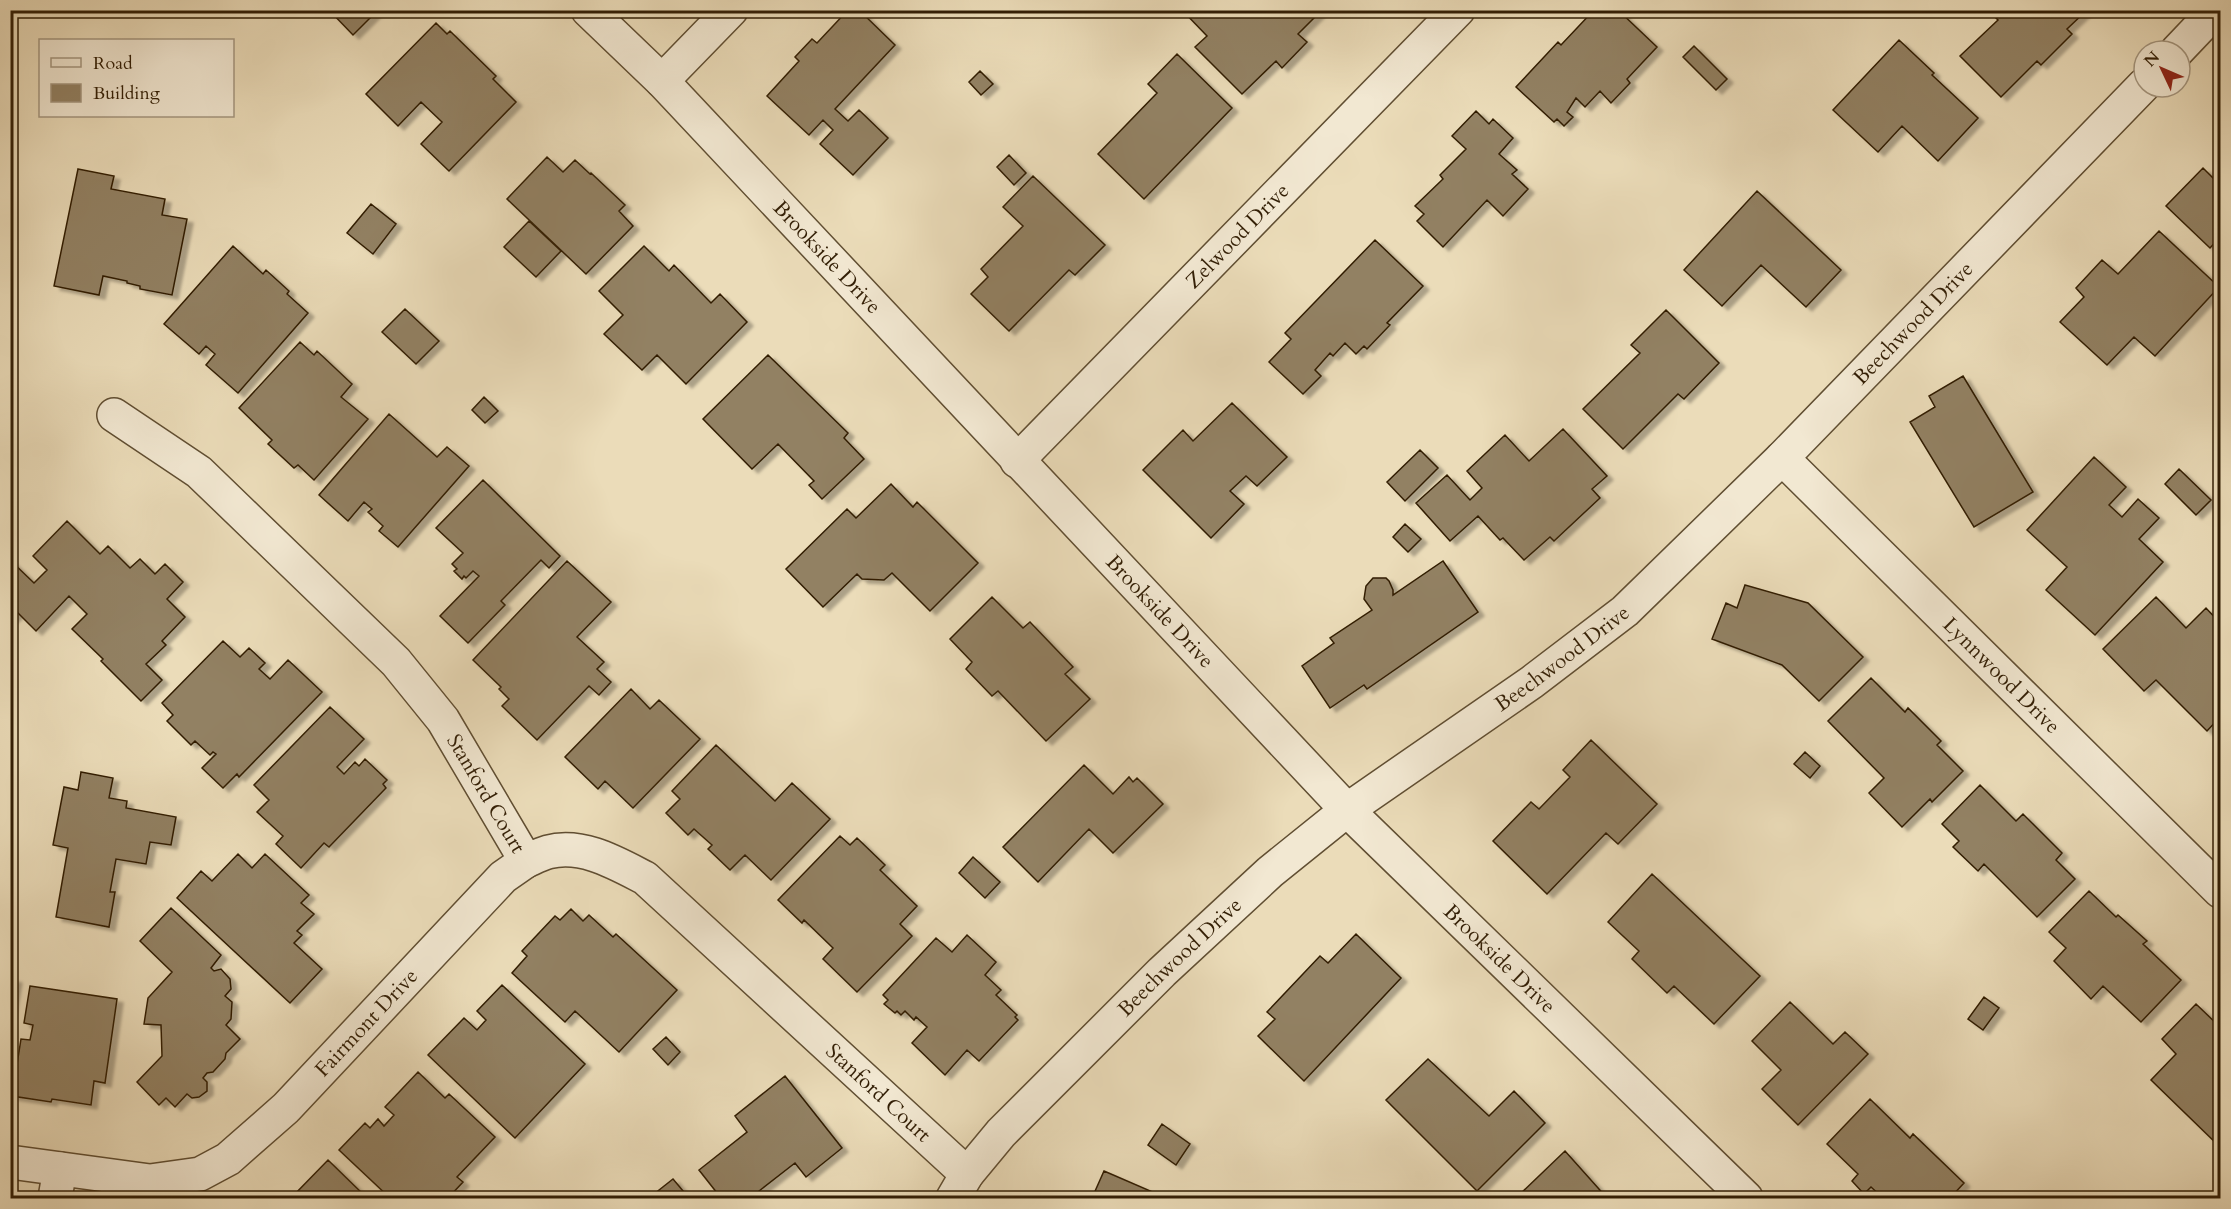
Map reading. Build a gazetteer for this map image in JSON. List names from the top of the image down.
{
  "streets": {
    "street": [
      "Zelwood Drive",
      "Brookside Drive",
      "Beechwood Drive",
      "Lynnwood Drive",
      "Stanford Court",
      "Fairmont Drive"
    ]
  },
  "crossings": [
    ["Zelwood Drive", "Brookside Drive"],
    ["Brookside Drive", "Beechwood Drive"],
    ["Beechwood Drive", "Lynnwood Drive"],
    ["Beechwood Drive", "Stanford Court"],
    ["Stanford Court", "Fairmont Drive"]
  ],
  "legend": ["Road", "Building"],
  "north": "top left"
}
